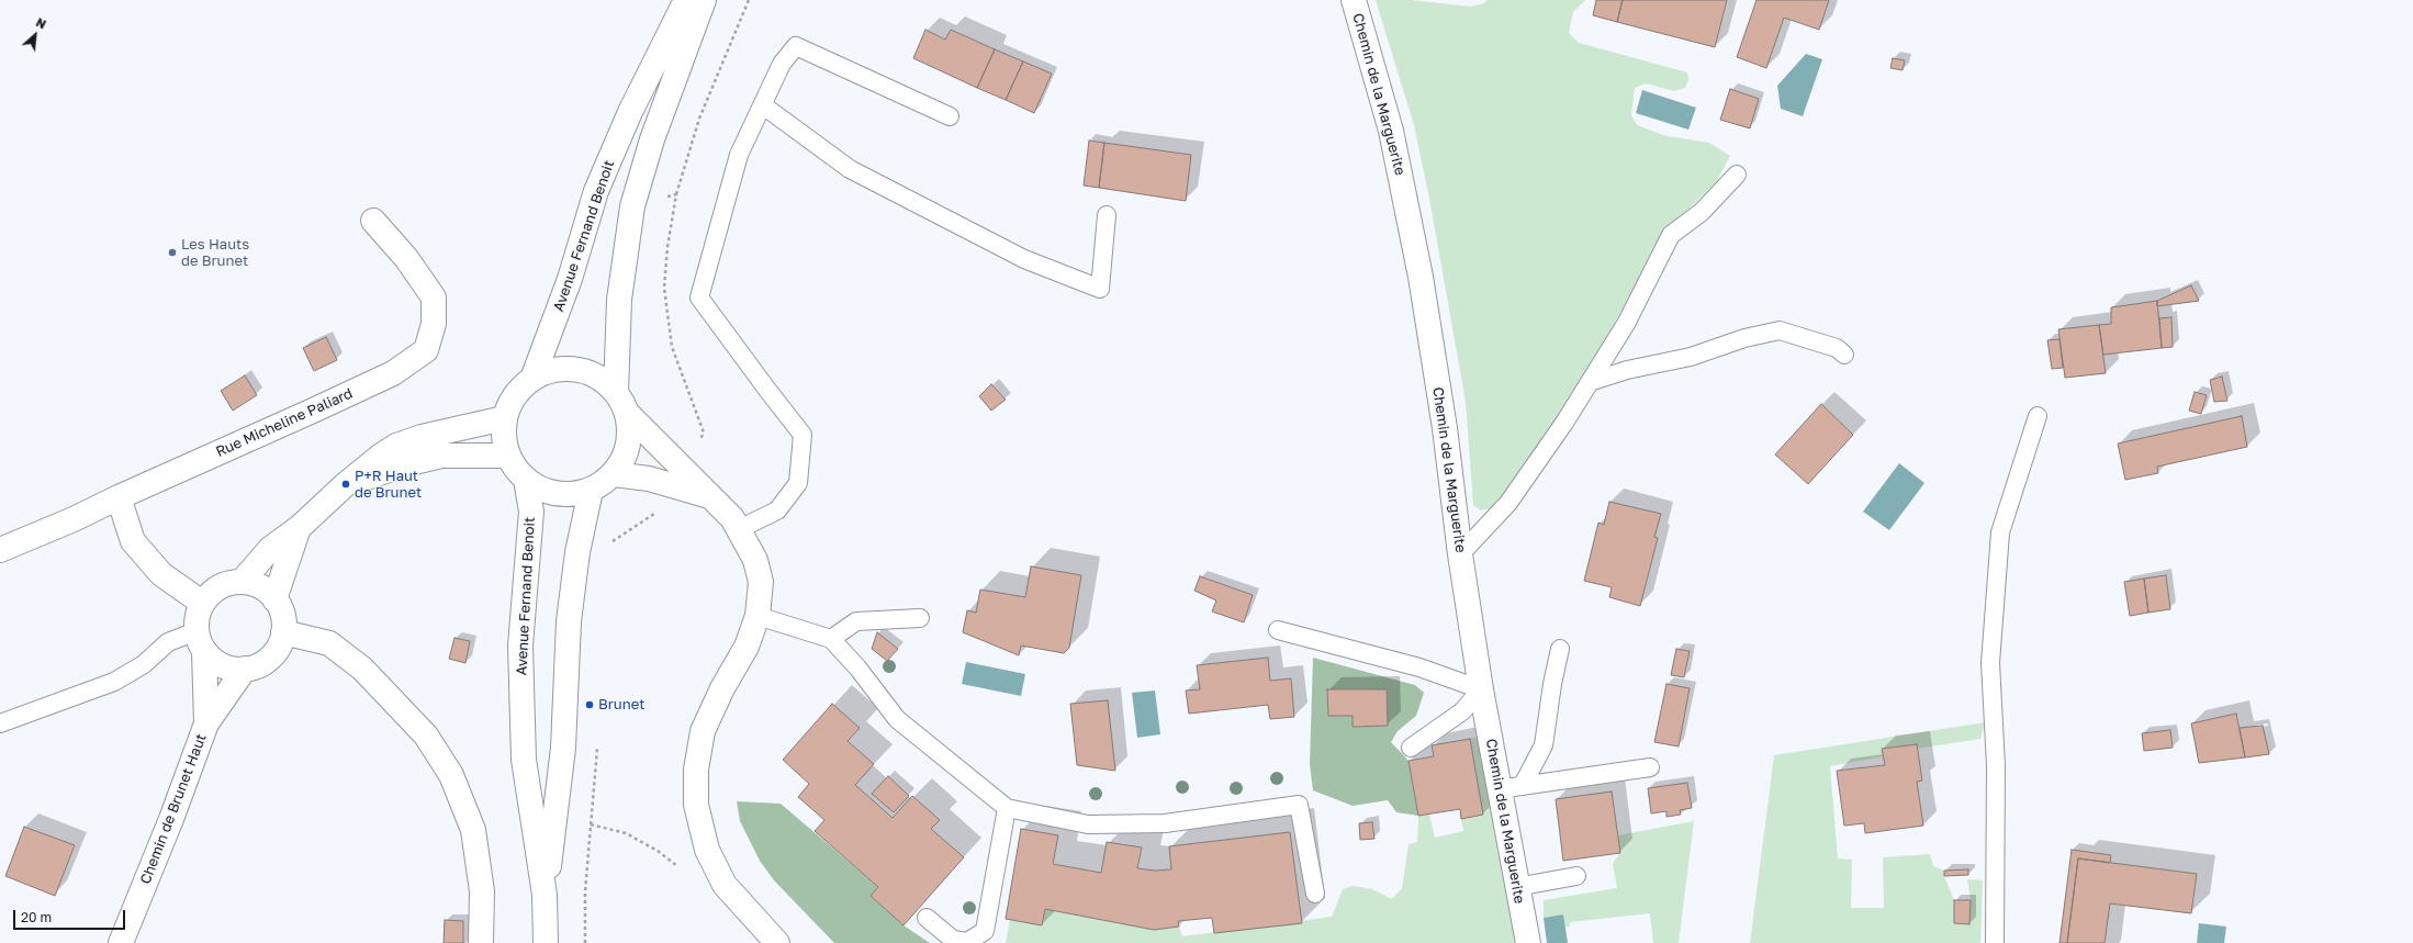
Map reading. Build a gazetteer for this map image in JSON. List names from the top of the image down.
{
  "streets": {
    "street": [
      "Chemin de la Marguerite",
      "Avenue Fernand Benoit",
      "Rue Micheline Paliard",
      "Chemin de Brunet Haut"
    ]
  },
  "places": ["Les Hauts de Brunet", "P+R Haut de Brunet", "Brunet"],
  "scale_bar": "20 m",
  "north": "top right"
}
